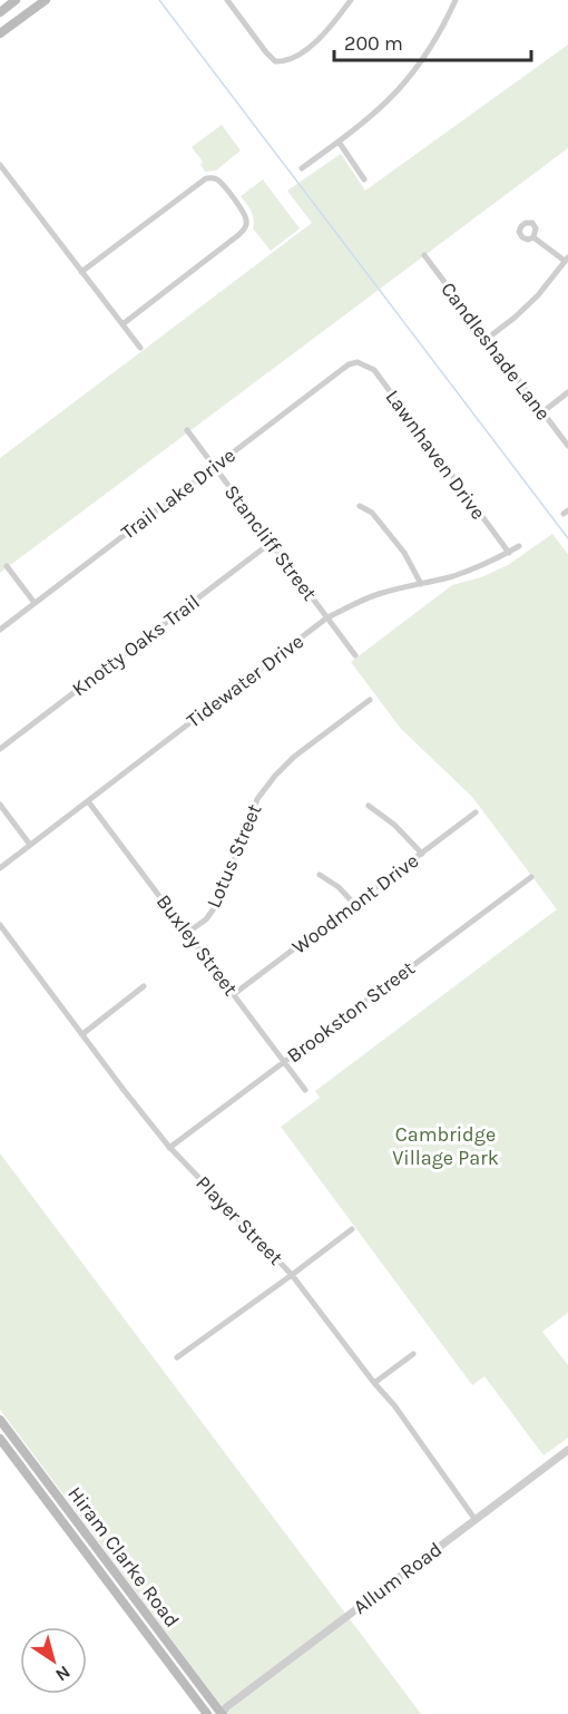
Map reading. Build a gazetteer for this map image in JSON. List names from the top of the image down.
{
  "streets": {
    "main road": ["Hiram Clarke Road"],
    "street": [
      "Candleshade Lane",
      "Lawnhaven Drive",
      "Trail Lake Drive",
      "Stancliff Street",
      "Knotty Oaks Trail",
      "Tidewater Drive",
      "Lotus Street",
      "Woodmont Drive",
      "Buxley Street",
      "Brookston Street",
      "Player Street",
      "Allum Road"
    ]
  },
  "crossings": [
    ["Lawnhaven Drive", "Trail Lake Drive"],
    ["Lawnhaven Drive", "Tidewater Drive"],
    ["Trail Lake Drive", "Stancliff Street"],
    ["Stancliff Street", "Knotty Oaks Trail"],
    ["Stancliff Street", "Tidewater Drive"],
    ["Tidewater Drive", "Buxley Street"],
    ["Lotus Street", "Buxley Street"],
    ["Woodmont Drive", "Buxley Street"],
    ["Buxley Street", "Brookston Street"],
    ["Brookston Street", "Player Street"],
    ["Player Street", "Allum Road"],
    ["Hiram Clarke Road", "Allum Road"]
  ],
  "parks": ["Cambridge Village Park"],
  "scale_bar": "200 m",
  "north": "bottom right"
}
